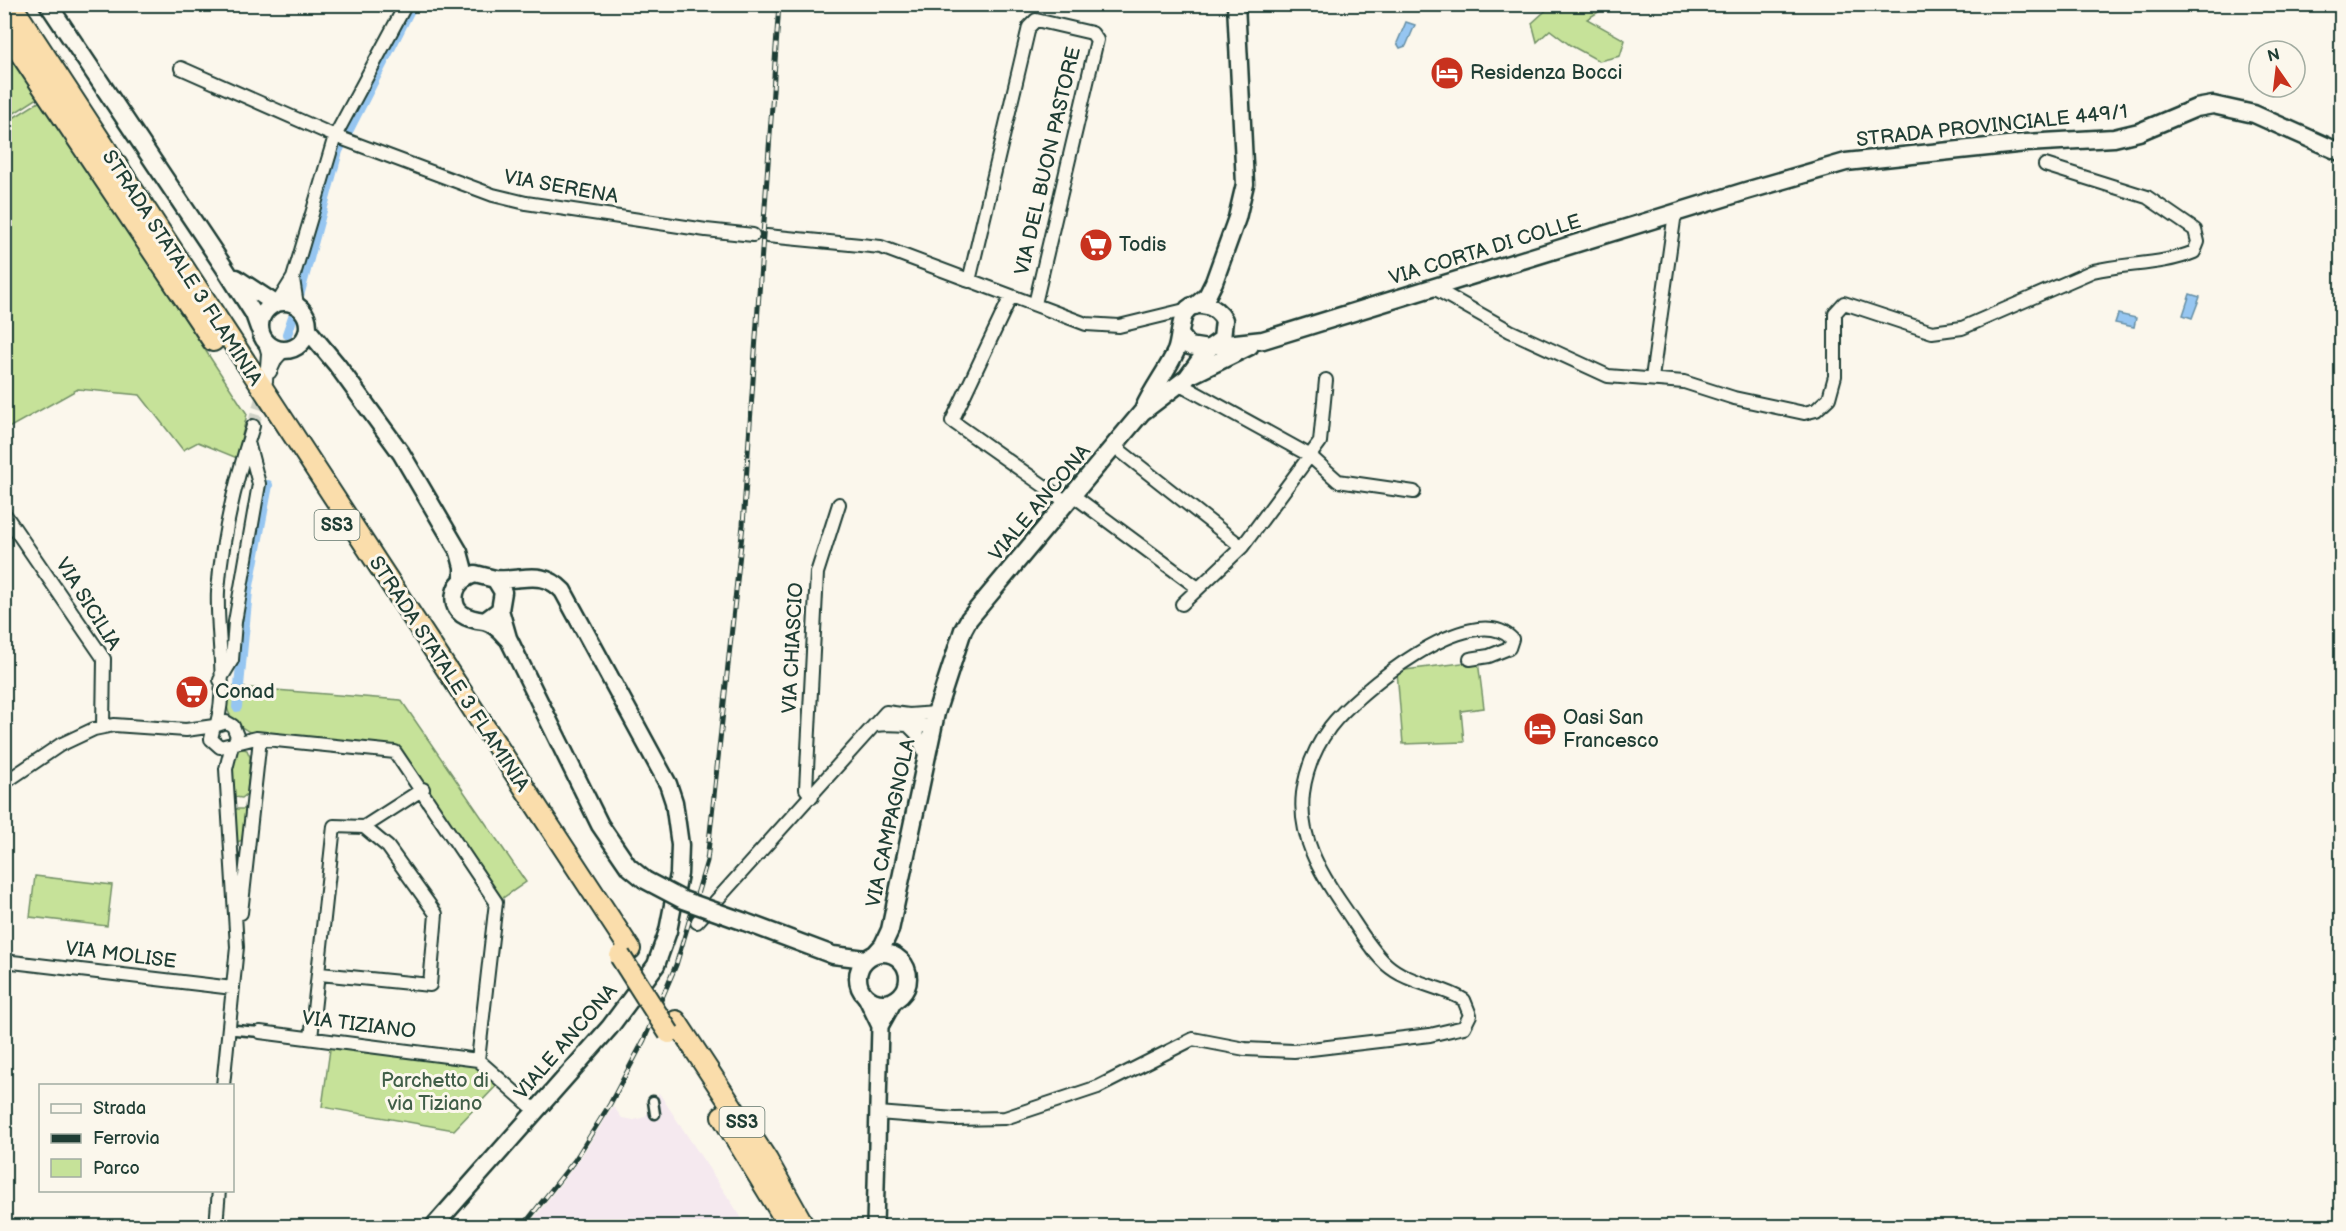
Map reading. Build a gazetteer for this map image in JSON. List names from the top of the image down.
{
  "streets": {
    "highway": ["STRADA STATALE 3 FLAMINIA", "SS3"],
    "main road": [
      "STRADA PROVINCIALE 449/1",
      "VIA CORTA DI COLLE",
      "VIALE ANCONA",
      "VIA CAMPAGNOLA"
    ],
    "street": [
      "VIA DEL BUON PASTORE",
      "VIA SERENA",
      "VIA SICILIA",
      "VIA CHIASCIO",
      "VIA MOLISE",
      "VIA TIZIANO"
    ]
  },
  "crossings": [
    ["STRADA PROVINCIALE 449/1", "VIA CORTA DI COLLE"],
    ["VIA CORTA DI COLLE", "VIALE ANCONA"],
    ["VIALE ANCONA", "VIA CAMPAGNOLA"]
  ],
  "parks": ["Parchetto di via Tiziano"],
  "places": {
    "hotel": ["Residenza Bocci", "Oasi San Francesco"],
    "supermarket": ["Todis", "Conad"]
  },
  "legend": ["Strada", "Ferrovia", "Parco"],
  "north": "top"
}
